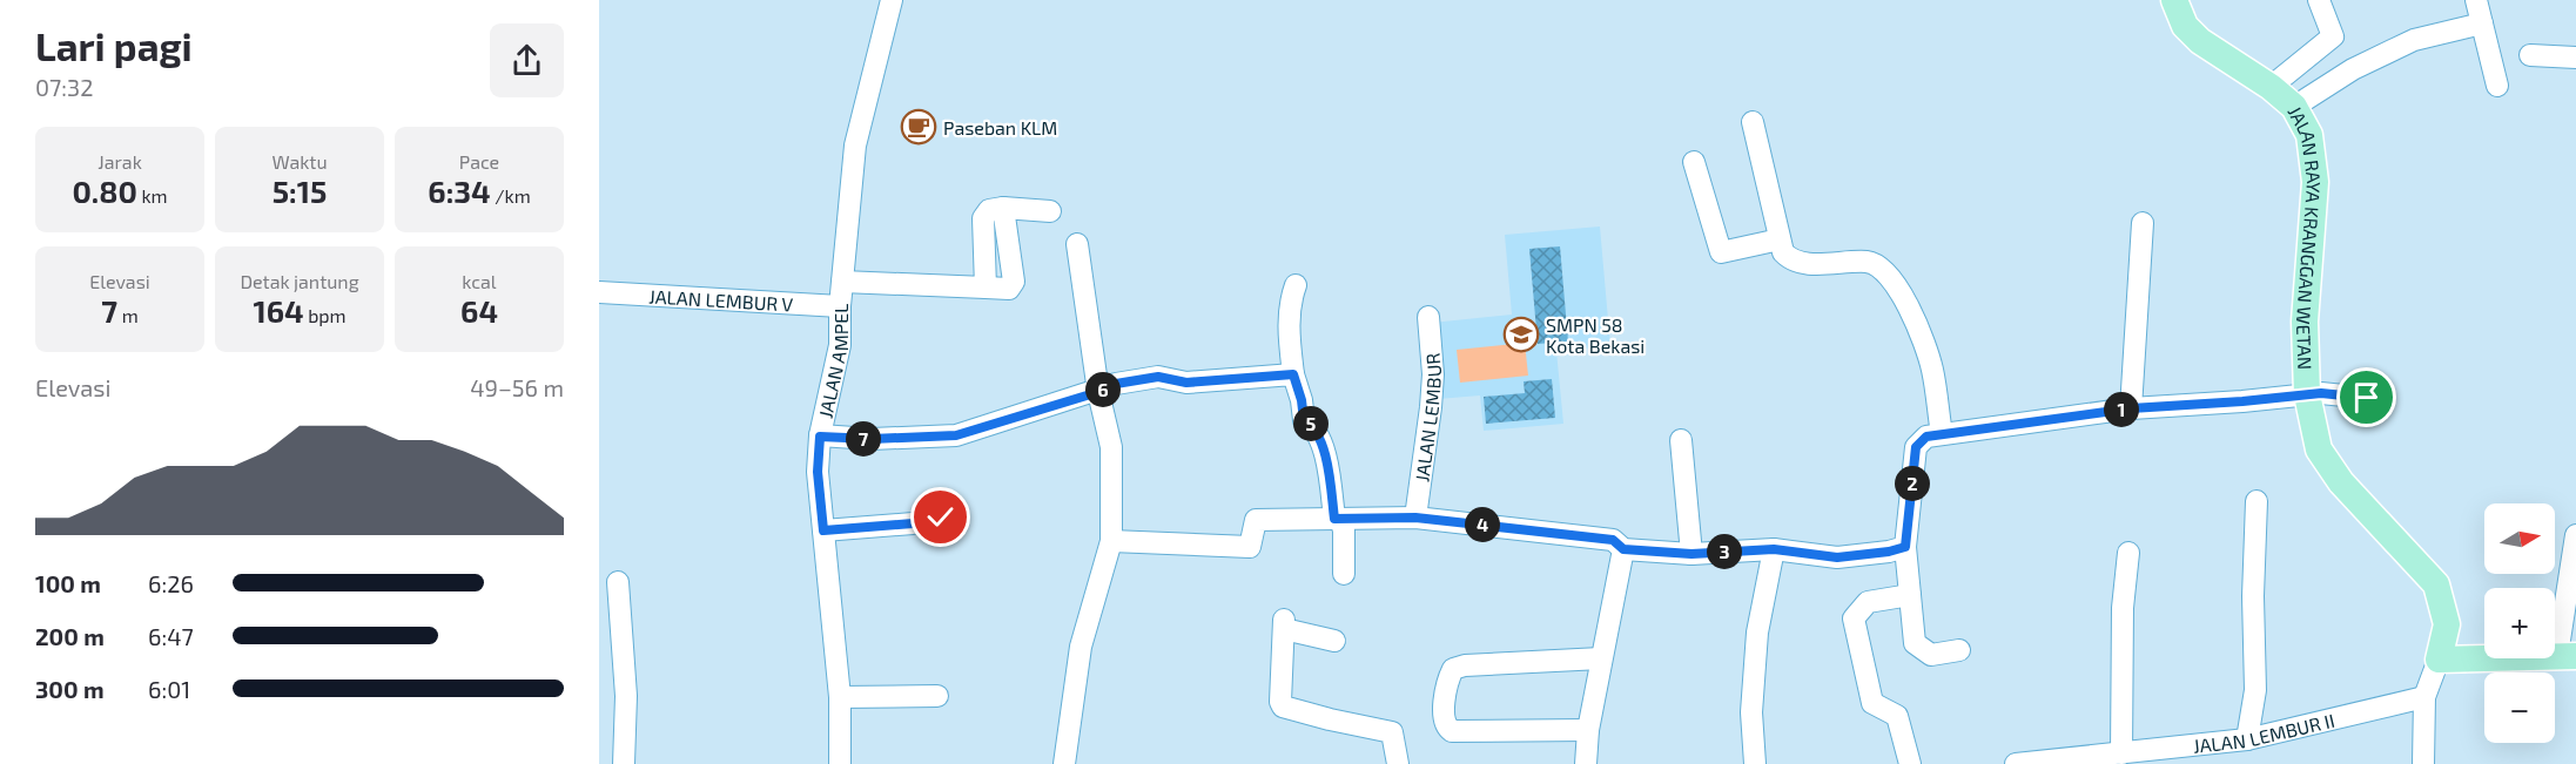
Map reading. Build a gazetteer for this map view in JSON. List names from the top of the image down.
{
  "streets": {
    "main road": ["JALAN RAYA KRANGGAN WETAN"],
    "street": [
      "JALAN LEMBUR V",
      "JALAN AMPEL",
      "JALAN LEMBUR",
      "JALAN LEMBUR II"
    ]
  },
  "crossings": [
    ["JALAN LEMBUR V", "JALAN AMPEL"]
  ],
  "places": {
    "cafe": ["Paseban KLM"],
    "school or university": ["SMPN 58 Kota Bekasi"]
  },
  "north": "right",
  "page": {
    "heading": ["Lari pagi", "07:32"],
    "stats": [
      ["Jarak", "0.80 km"],
      ["Waktu", "5:15"],
      ["Pace", "6:34 /km"],
      ["Elevasi", "7 m"],
      ["Detak jantung", "164 bpm"],
      ["kcal", "64"]
    ],
    "chart": ["Elevasi", "49–56 m"],
    "pins": [
      "6",
      "1",
      "5",
      "7",
      "2",
      "4",
      "3"
    ],
    "map_buttons": ["+", "−"],
    "list": [
      {
        "name": "100 m",
        "note": "6:26"
      },
      {
        "name": "200 m",
        "note": "6:47"
      },
      {
        "name": "300 m",
        "note": "6:01"
      }
    ]
  }
}
